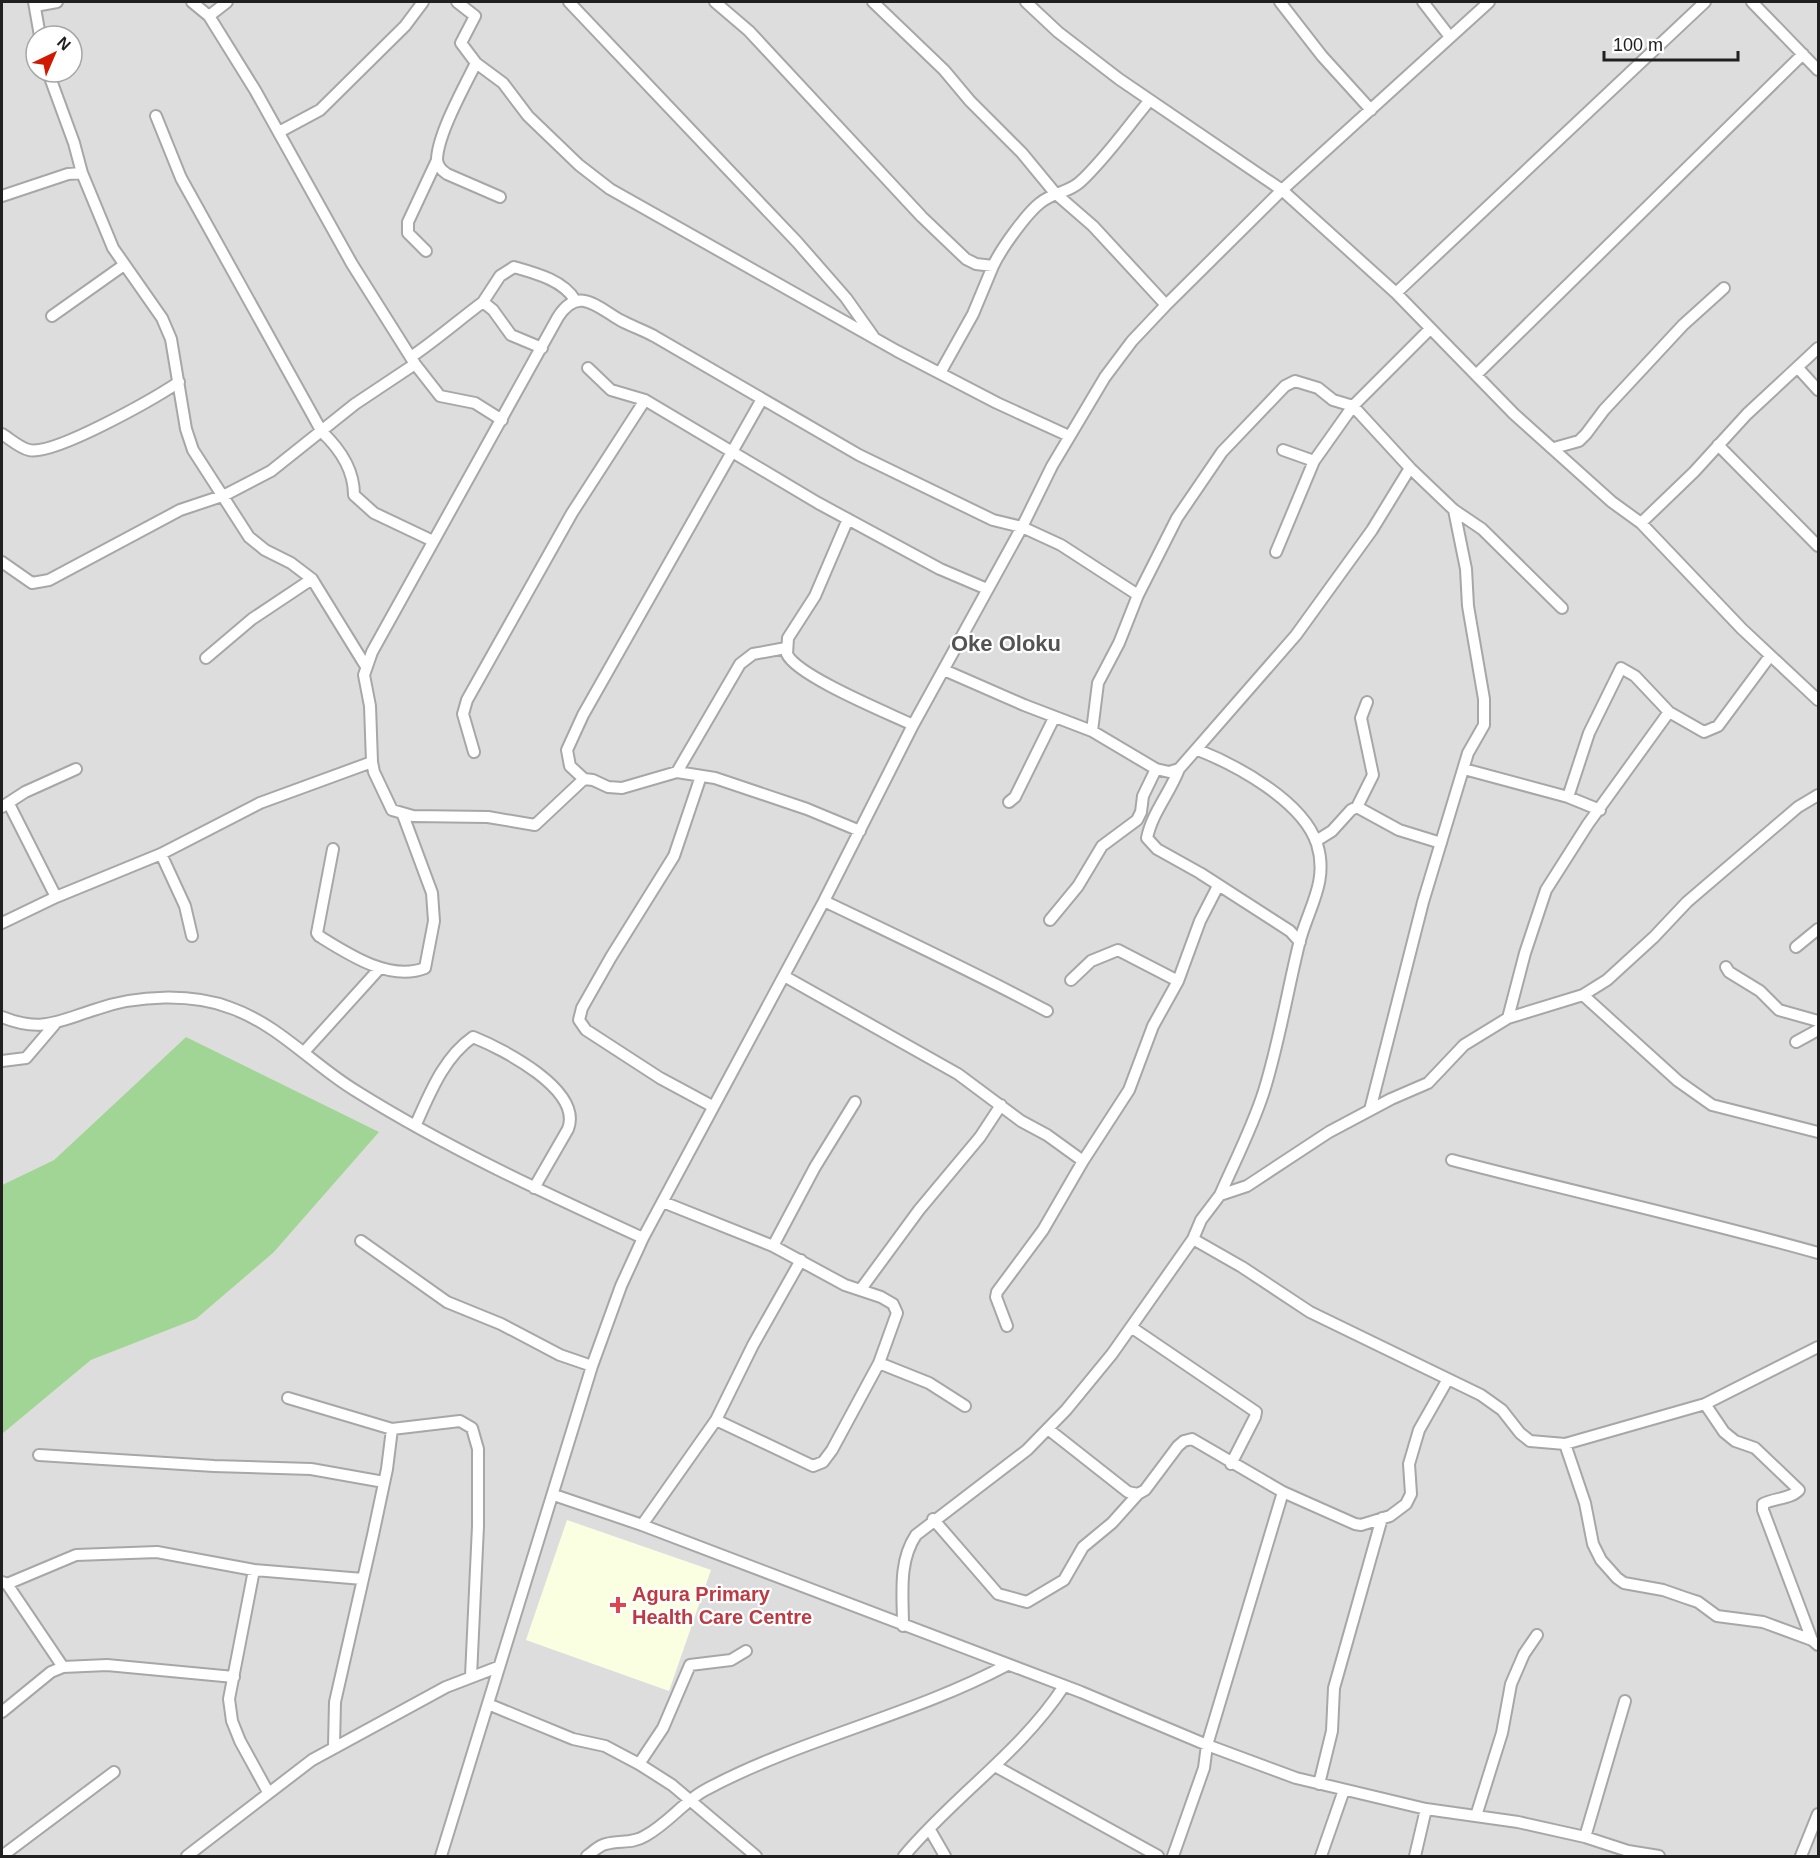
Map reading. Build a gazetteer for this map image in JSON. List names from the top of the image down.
{
  "districts": ["Oke Oloku"],
  "places": {
    "health": ["Agura Primary Health Care Centre"]
  },
  "scale_bar": "100 m",
  "north": "top right"
}
